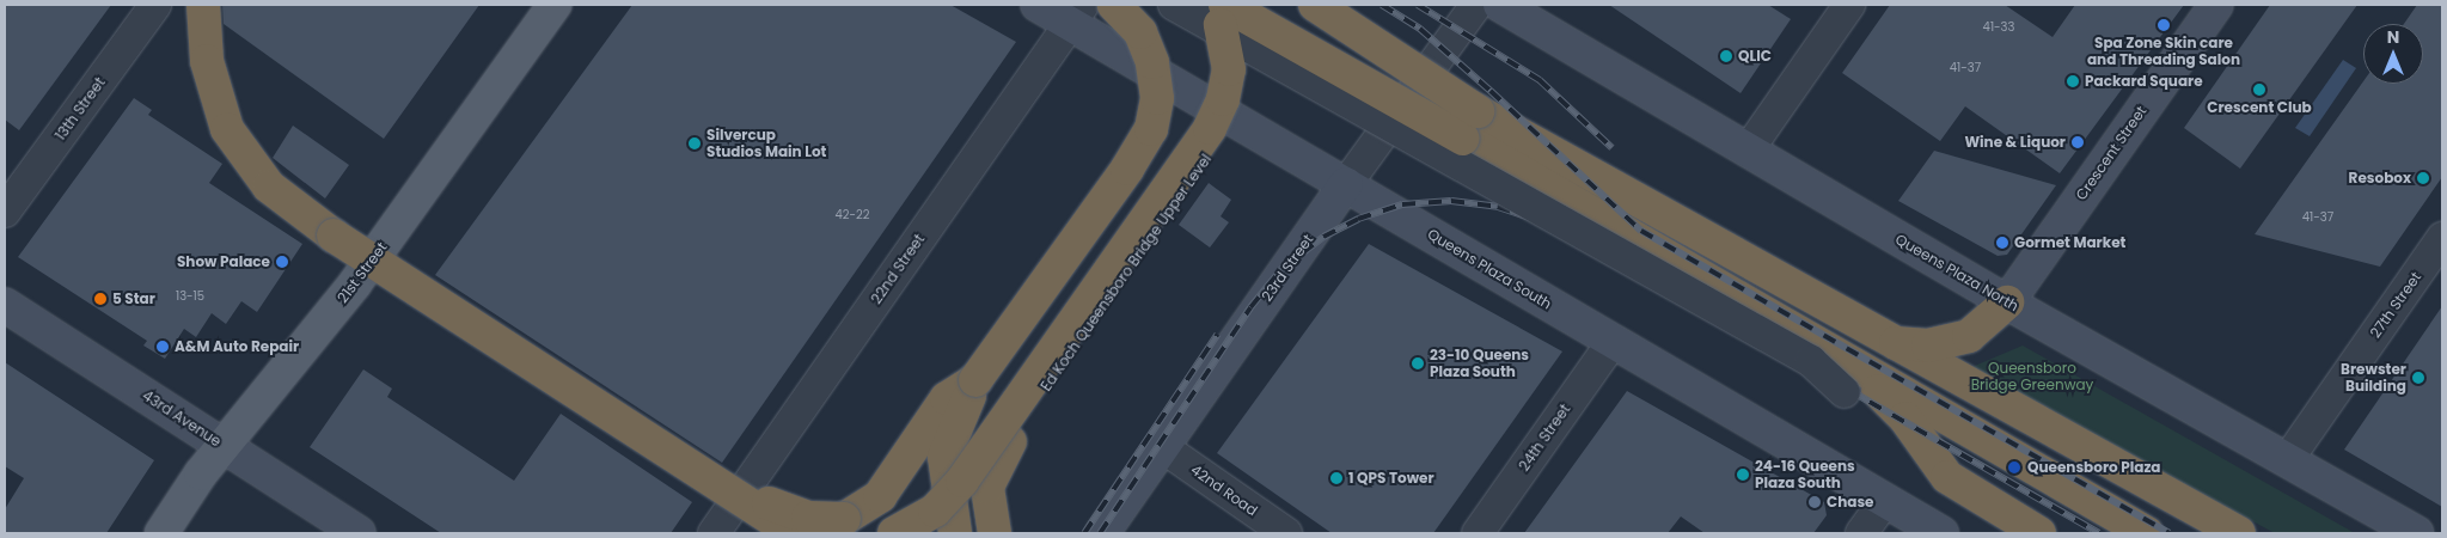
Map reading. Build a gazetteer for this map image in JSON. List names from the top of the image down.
{
  "streets": {
    "highway": ["Ed Koch Queensboro Bridge Upper Level"],
    "main road": [
      "Crescent Street",
      "23rd Street",
      "Queens Plaza South",
      "21st Street",
      "Queens Plaza North",
      "43rd Avenue"
    ],
    "street": [
      "13th Street",
      "22nd Street",
      "27th Street",
      "24th Street",
      "42nd Road"
    ]
  },
  "crossings": [
    ["Crescent Street", "Queens Plaza North"],
    ["23rd Street", "Queens Plaza South"],
    ["23rd Street", "42nd Road"],
    ["22nd Street", "Queens Plaza South"],
    ["Queens Plaza South", "24th Street"],
    ["21st Street", "43rd Avenue"],
    ["Queens Plaza North", "27th Street"]
  ],
  "parks": ["Queensboro Bridge Greenway"],
  "places": [
    "Spa Zone Skin care and Threading Salon",
    "QLIC",
    "Packard Square",
    "Crescent Club",
    "Wine & Liquor",
    "Silvercup Studios Main Lot",
    "Resobox",
    "Gormet Market",
    "Show Palace",
    "5 Star",
    "A&M Auto Repair",
    "23-10 Queens Plaza South",
    "Brewster Building",
    "Queensboro Plaza",
    "24-16 Queens Plaza South",
    "1 QPS Tower",
    "Chase"
  ],
  "house_numbers": [
    "41-33",
    "41-37",
    "42-22",
    "41-37",
    "13-15"
  ],
  "north": "top"
}
